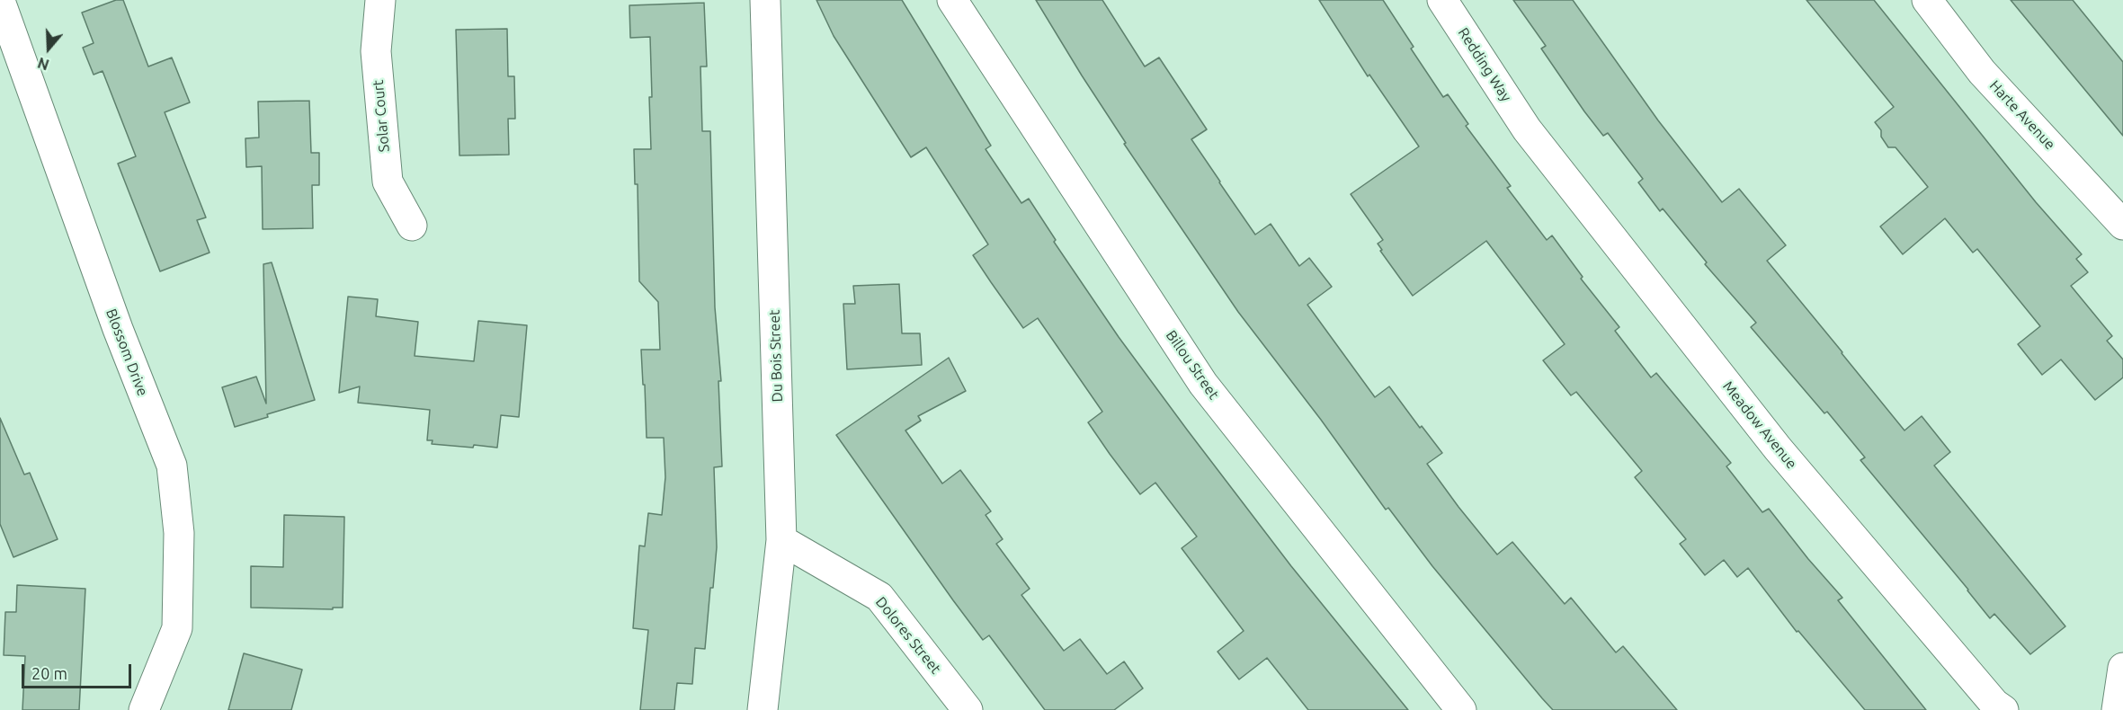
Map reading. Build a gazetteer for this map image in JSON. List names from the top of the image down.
{
  "streets": {
    "street": [
      "Redding Way",
      "Harte Avenue",
      "Solar Court",
      "Blossom Drive",
      "Du Bois Street",
      "Billou Street",
      "Meadow Avenue",
      "Dolores Street"
    ]
  },
  "crossings": [
    ["Redding Way", "Meadow Avenue"],
    ["Du Bois Street", "Dolores Street"]
  ],
  "scale_bar": "20 m",
  "north": "bottom"
}
